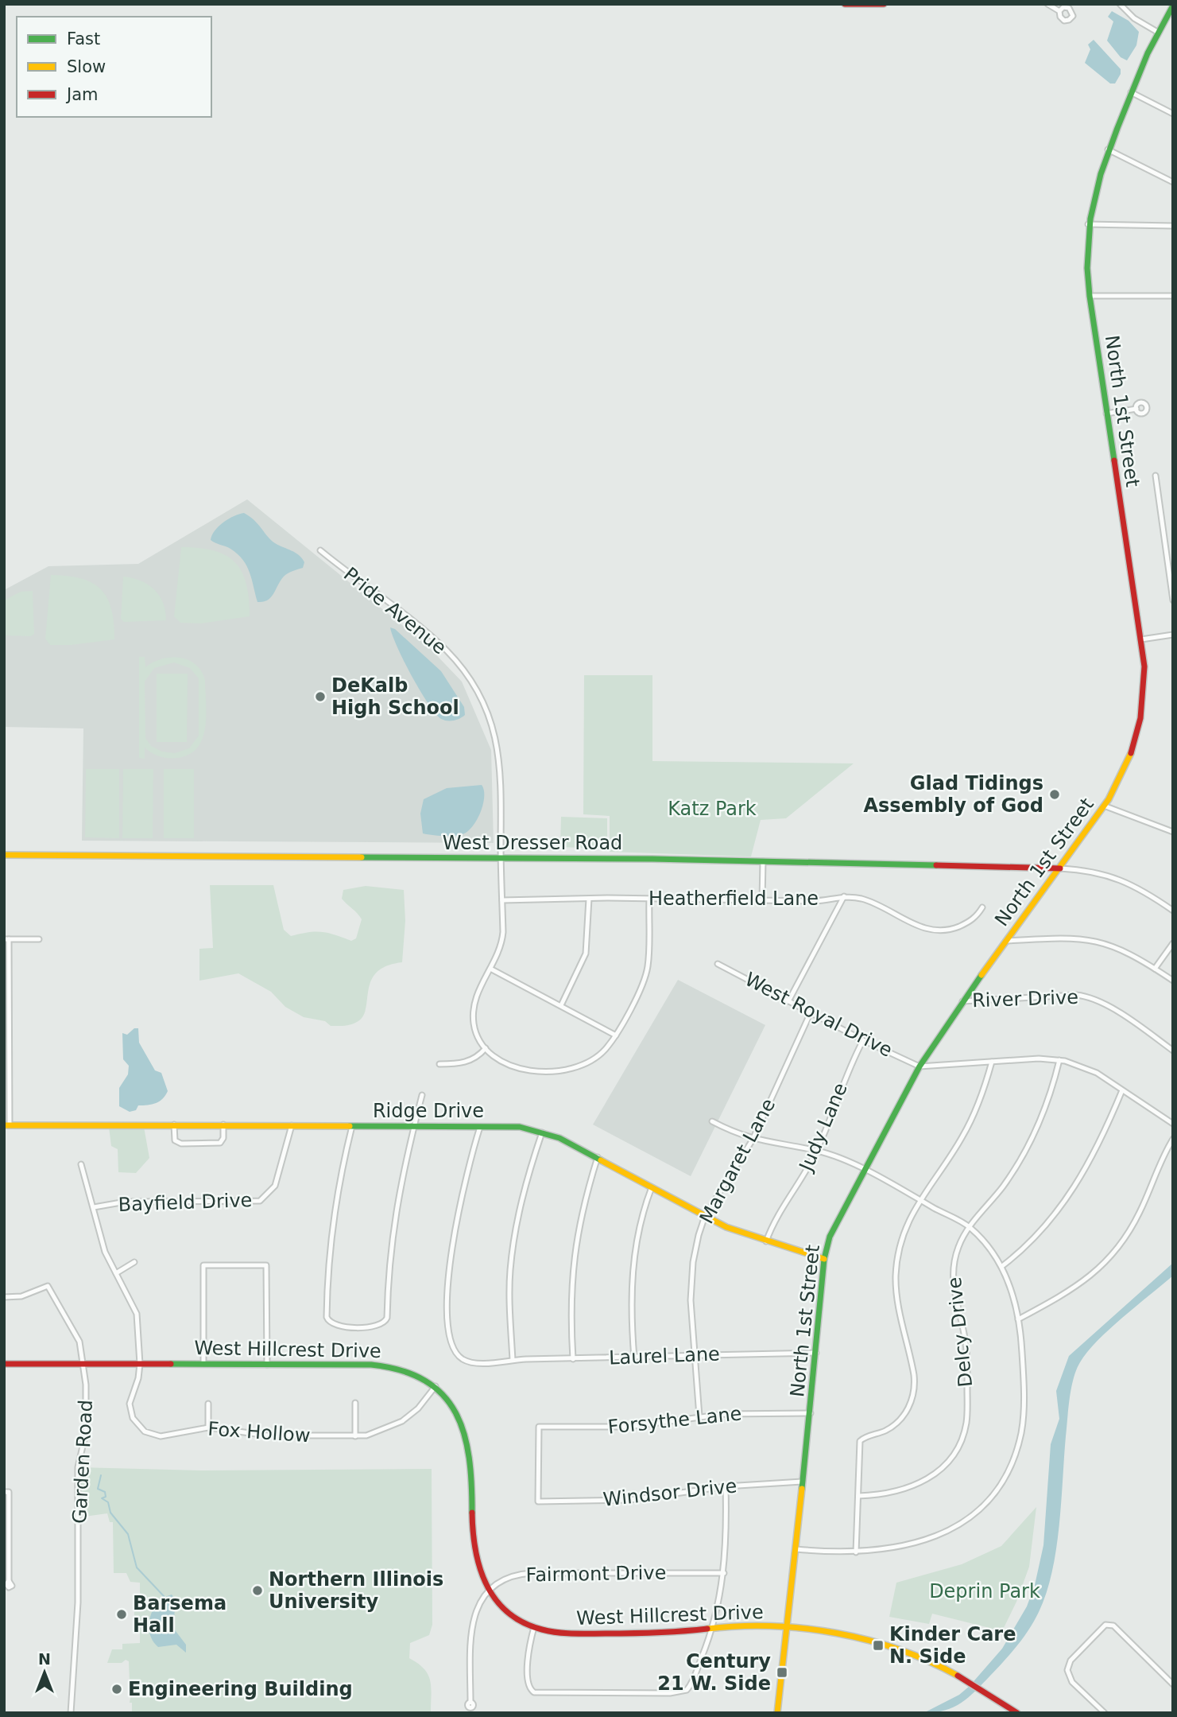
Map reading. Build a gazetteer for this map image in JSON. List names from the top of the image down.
{
  "streets": {
    "street": [
      "North 1st Street",
      "Pride Avenue",
      "West Dresser Road",
      "Heatherfield Lane",
      "River Drive",
      "West Royal Drive",
      "Ridge Drive",
      "Judy Lane",
      "Margaret Lane",
      "Bayfield Drive",
      "Delcy Drive",
      "West Hillcrest Drive",
      "Laurel Lane",
      "Forsythe Lane",
      "Fox Hollow",
      "Garden Road",
      "Windsor Drive",
      "Fairmont Drive"
    ]
  },
  "crossings": [
    ["North 1st Street", "West Dresser Road"],
    ["North 1st Street", "River Drive"],
    ["North 1st Street", "West Royal Drive"],
    ["North 1st Street", "Ridge Drive"],
    ["North 1st Street", "West Hillcrest Drive"],
    ["North 1st Street", "Laurel Lane"],
    ["North 1st Street", "Forsythe Lane"],
    ["North 1st Street", "Windsor Drive"],
    ["Pride Avenue", "West Dresser Road"],
    ["Pride Avenue", "Heatherfield Lane"],
    ["West Royal Drive", "Judy Lane"],
    ["West Royal Drive", "Margaret Lane"],
    ["Ridge Drive", "Judy Lane"],
    ["Ridge Drive", "Margaret Lane"],
    ["Ridge Drive", "Bayfield Drive"],
    ["Ridge Drive", "Laurel Lane"],
    ["Margaret Lane", "Laurel Lane"],
    ["Margaret Lane", "Forsythe Lane"],
    ["Bayfield Drive", "Fox Hollow"],
    ["West Hillcrest Drive", "Fox Hollow"],
    ["West Hillcrest Drive", "Garden Road"],
    ["West Hillcrest Drive", "Fairmont Drive"],
    ["Forsythe Lane", "Windsor Drive"]
  ],
  "parks": ["Katz Park", "Deprin Park"],
  "places": {
    "other": [
      "DeKalb High School",
      "Glad Tidings Assembly of God",
      "Northern Illinois University",
      "Barsema Hall",
      "Engineering Building"
    ],
    "transit": ["Kinder Care N. Side", "Century 21 W. Side"]
  },
  "legend": ["Fast", "Slow", "Jam"],
  "north": "top"
}
